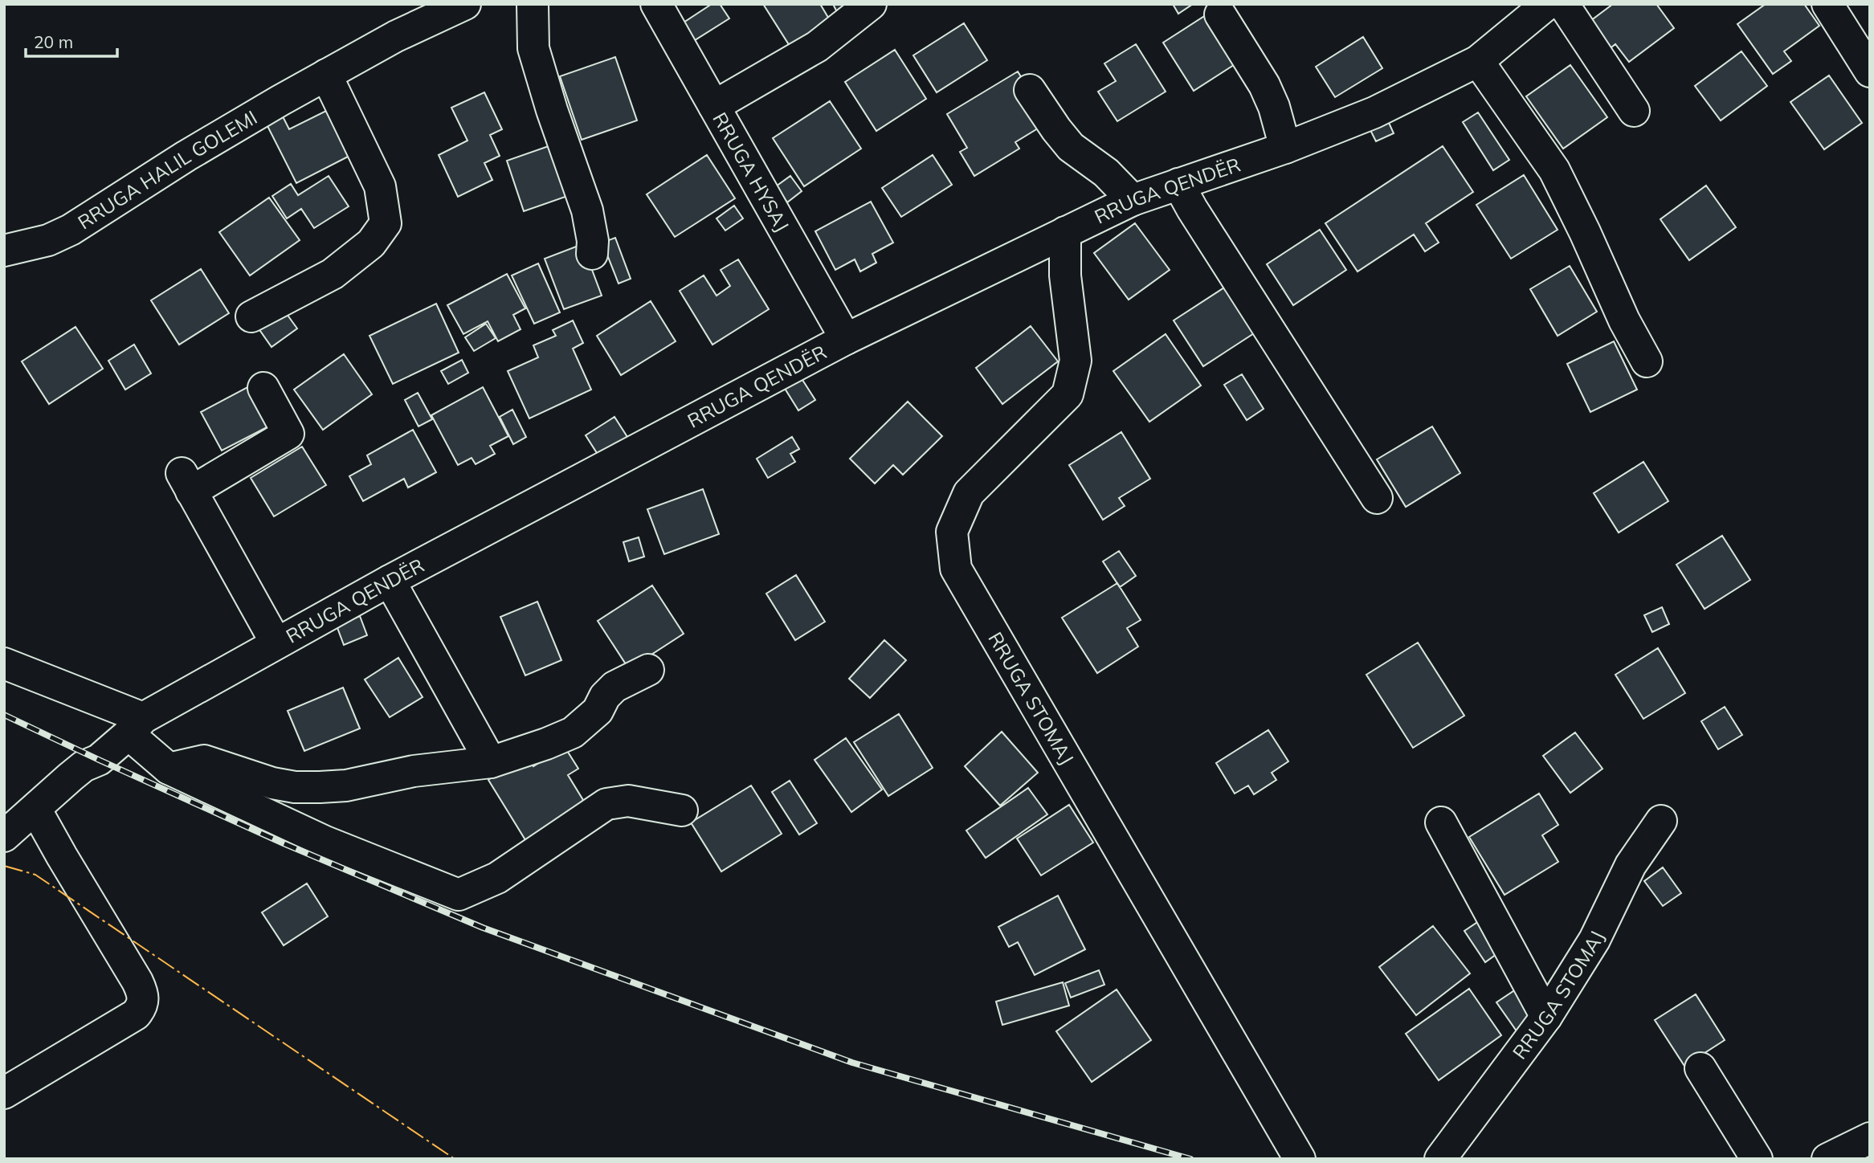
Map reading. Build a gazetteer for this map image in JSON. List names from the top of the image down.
{
  "streets": {
    "street": [
      "RRUGA HALIL GOLEMI",
      "RRUGA HYSAJ",
      "RRUGA QENDËR",
      "RRUGA STOMAJ"
    ]
  },
  "crossings": [
    ["RRUGA HYSAJ", "RRUGA QENDËR"],
    ["RRUGA QENDËR", "RRUGA STOMAJ"]
  ],
  "scale_bar": "20 m"
}
